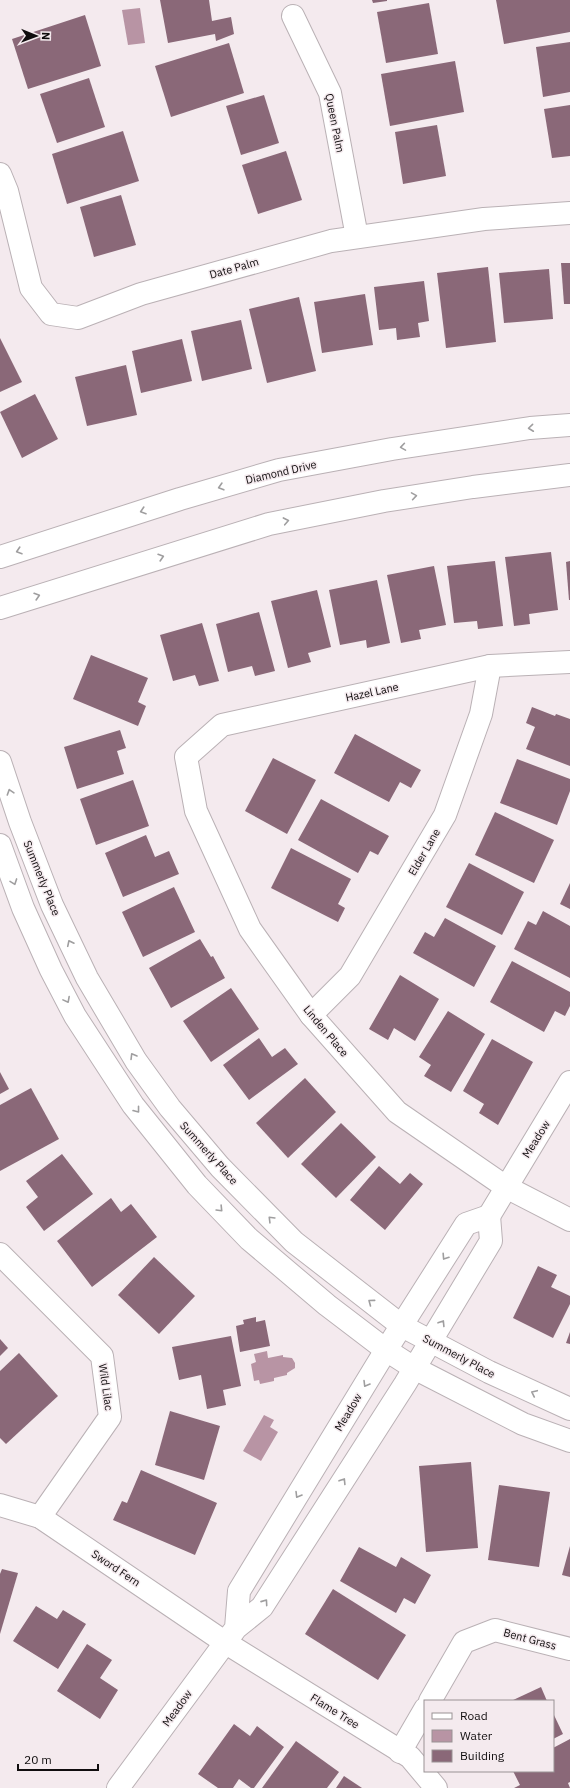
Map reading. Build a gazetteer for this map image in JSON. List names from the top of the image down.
{
  "streets": {
    "street": [
      "Queen Palm",
      "Date Palm",
      "Diamond Drive",
      "Hazel Lane",
      "Elder Lane",
      "Summerly Place",
      "Linden Place",
      "Meadow",
      "Wild Lilac",
      "Sword Fern",
      "Bent Grass",
      "Flame Tree"
    ]
  },
  "crossings": [
    ["Queen Palm", "Date Palm"],
    ["Hazel Lane", "Elder Lane"],
    ["Hazel Lane", "Linden Place"],
    ["Elder Lane", "Linden Place"],
    ["Summerly Place", "Meadow"],
    ["Linden Place", "Meadow"],
    ["Meadow", "Sword Fern"],
    ["Meadow", "Flame Tree"],
    ["Wild Lilac", "Sword Fern"],
    ["Sword Fern", "Flame Tree"]
  ],
  "legend": ["Road", "Water", "Building"],
  "scale_bar": "20 m",
  "north": "right"
}
